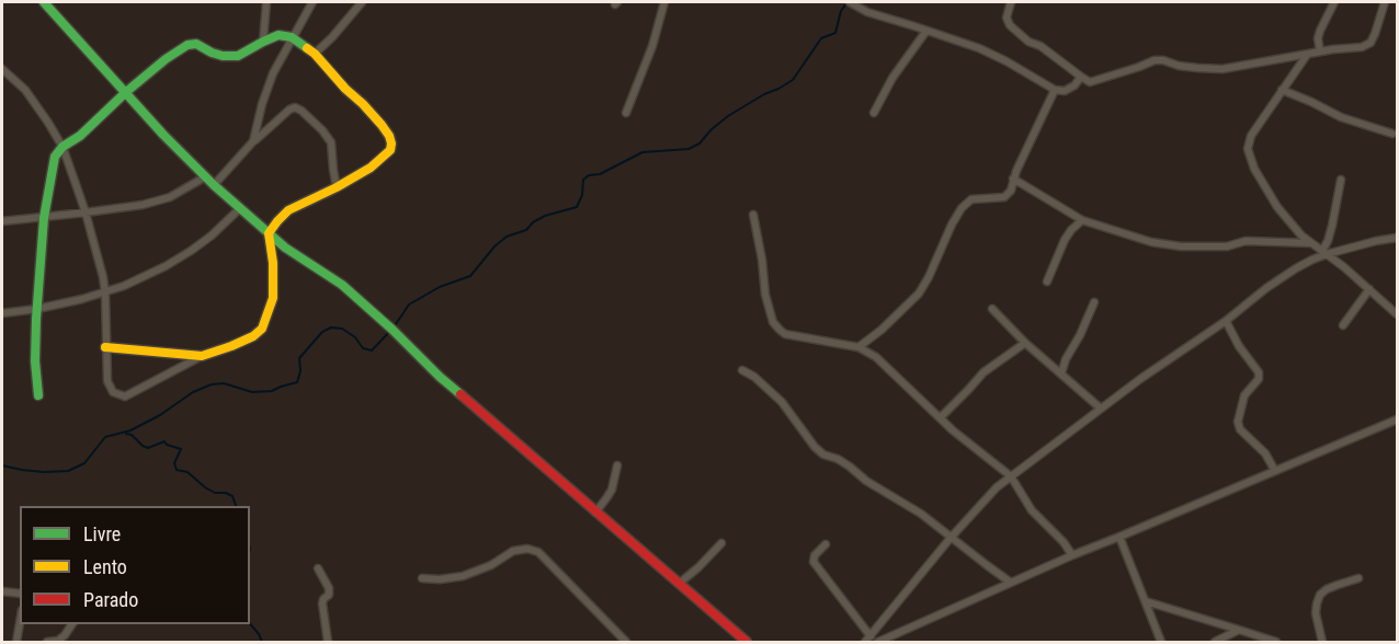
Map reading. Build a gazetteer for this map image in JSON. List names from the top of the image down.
{
  "legend": ["Livre", "Lento", "Parado"]
}
